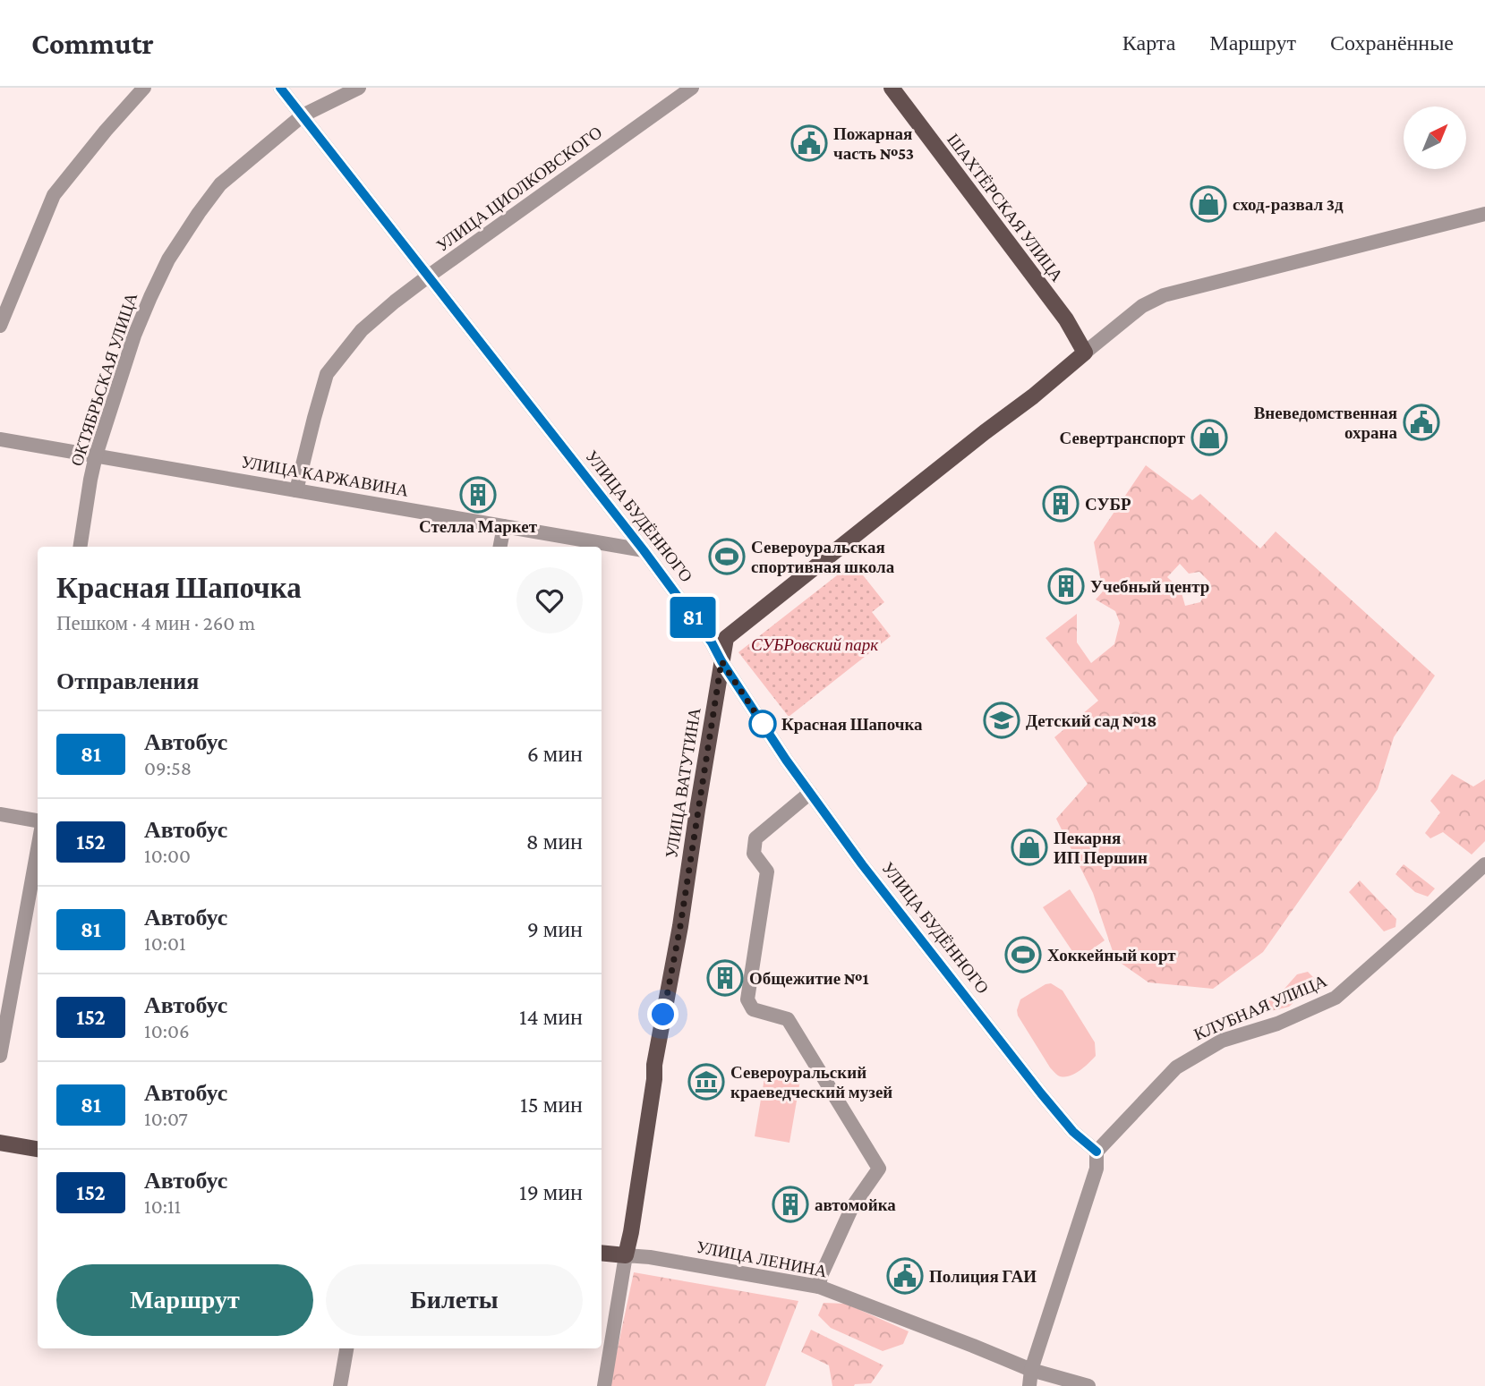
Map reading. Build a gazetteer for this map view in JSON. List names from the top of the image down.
{
  "streets": {
    "main road": ["ШАХТЁРСКАЯ УЛИЦА", "УЛИЦА ВАТУТИНА", "УЛИЦА ЛЕНИНА"],
    "street": [
      "УЛИЦА ЦИОЛКОВСКОГО",
      "ОКТЯБРЬСКАЯ УЛИЦА",
      "УЛИЦА КАРЖАВИНА",
      "УЛИЦА БУДЁННОГО",
      "КЛУБНАЯ УЛИЦА"
    ]
  },
  "crossings": [
    ["УЛИЦА ЦИОЛКОВСКОГО", "УЛИЦА КАРЖАВИНА"],
    ["УЛИЦА ЦИОЛКОВСКОГО", "УЛИЦА БУДЁННОГО"],
    ["ШАХТЁРСКАЯ УЛИЦА", "УЛИЦА ВАТУТИНА"],
    ["ОКТЯБРЬСКАЯ УЛИЦА", "УЛИЦА КАРЖАВИНА"],
    ["ОКТЯБРЬСКАЯ УЛИЦА", "УЛИЦА БУДЁННОГО"],
    ["УЛИЦА КАРЖАВИНА", "УЛИЦА БУДЁННОГО"],
    ["УЛИЦА БУДЁННОГО", "УЛИЦА ВАТУТИНА"],
    ["УЛИЦА БУДЁННОГО", "КЛУБНАЯ УЛИЦА"],
    ["УЛИЦА ВАТУТИНА", "УЛИЦА ЛЕНИНА"]
  ],
  "parks": ["СУБРовский парк"],
  "places": {
    "public building": ["Пожарная часть №53", "Вневедомственная охрана", "Полиция ГАИ"],
    "shop": ["сход-развал 3д", "Севертранспорт", "Пекарня ИП Першин"],
    "building": [
      "Стелла Маркет",
      "СУБР",
      "Учебный центр",
      "Общежитие №1",
      "автомойка"
    ],
    "sports": ["Североуральская спортивная школа", "Хоккейный корт"],
    "school or university": ["Детский сад №18"],
    "other": ["Красная Шапочка"],
    "museum": ["Североуральский краеведческий музей"]
  },
  "lines": ["bus line 81"],
  "north": "top right",
  "page": {
    "header": "Commutr",
    "nav": ["Карта", "Маршрут", "Сохранённые"],
    "on_map": "81",
    "heading": [
      ["Красная Шапочка", "Пешком · 4 мин · 260 m"],
      "Отправления"
    ],
    "list": [
      {
        "mark": "81",
        "name": "Автобус",
        "note": "09:58",
        "value": "6 мин"
      },
      {
        "mark": "152",
        "name": "Автобус",
        "note": "10:00",
        "value": "8 мин"
      },
      {
        "mark": "81",
        "name": "Автобус",
        "note": "10:01",
        "value": "9 мин"
      },
      {
        "mark": "152",
        "name": "Автобус",
        "note": "10:06",
        "value": "14 мин"
      },
      {
        "mark": "81",
        "name": "Автобус",
        "note": "10:07",
        "value": "15 мин"
      },
      {
        "mark": "152",
        "name": "Автобус",
        "note": "10:11",
        "value": "19 мин"
      }
    ],
    "buttons": ["Маршрут", "Билеты"]
  }
}
